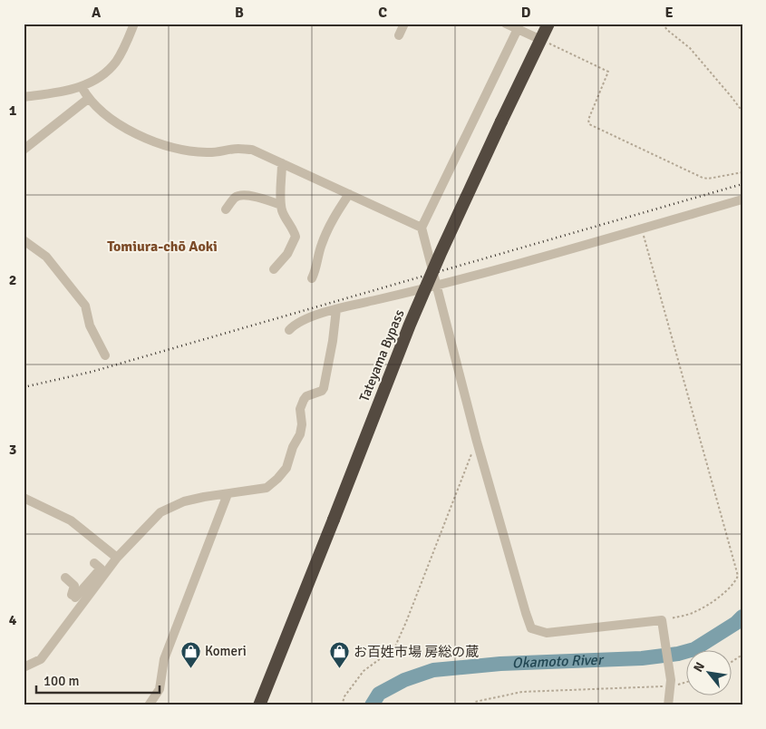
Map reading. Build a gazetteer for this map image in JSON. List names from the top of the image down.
{
  "streets": {
    "highway": ["Tateyama Bypass"]
  },
  "districts": ["Tomiura-chō Aoki"],
  "water": ["Okamoto River"],
  "places": {
    "shop": ["Komeri", "お百姓市場 房総の蔵"]
  },
  "scale_bar": "100 m",
  "north": "top left",
  "grid": {
    "columns": [
      "A",
      "B",
      "C",
      "D",
      "E"
    ],
    "rows": [
      "1",
      "2",
      "3",
      "4"
    ]
  }
}
